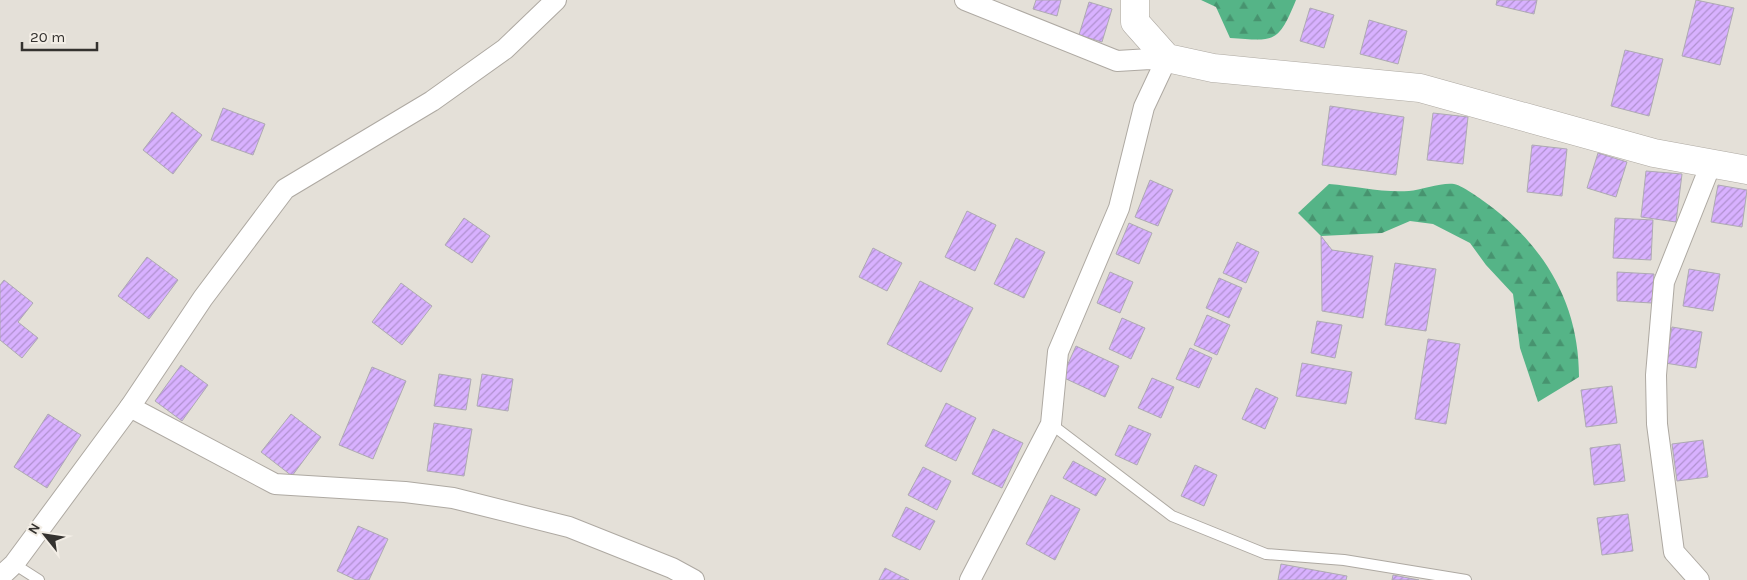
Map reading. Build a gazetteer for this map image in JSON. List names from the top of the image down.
{
  "scale_bar": "20 m",
  "north": "top left"
}
